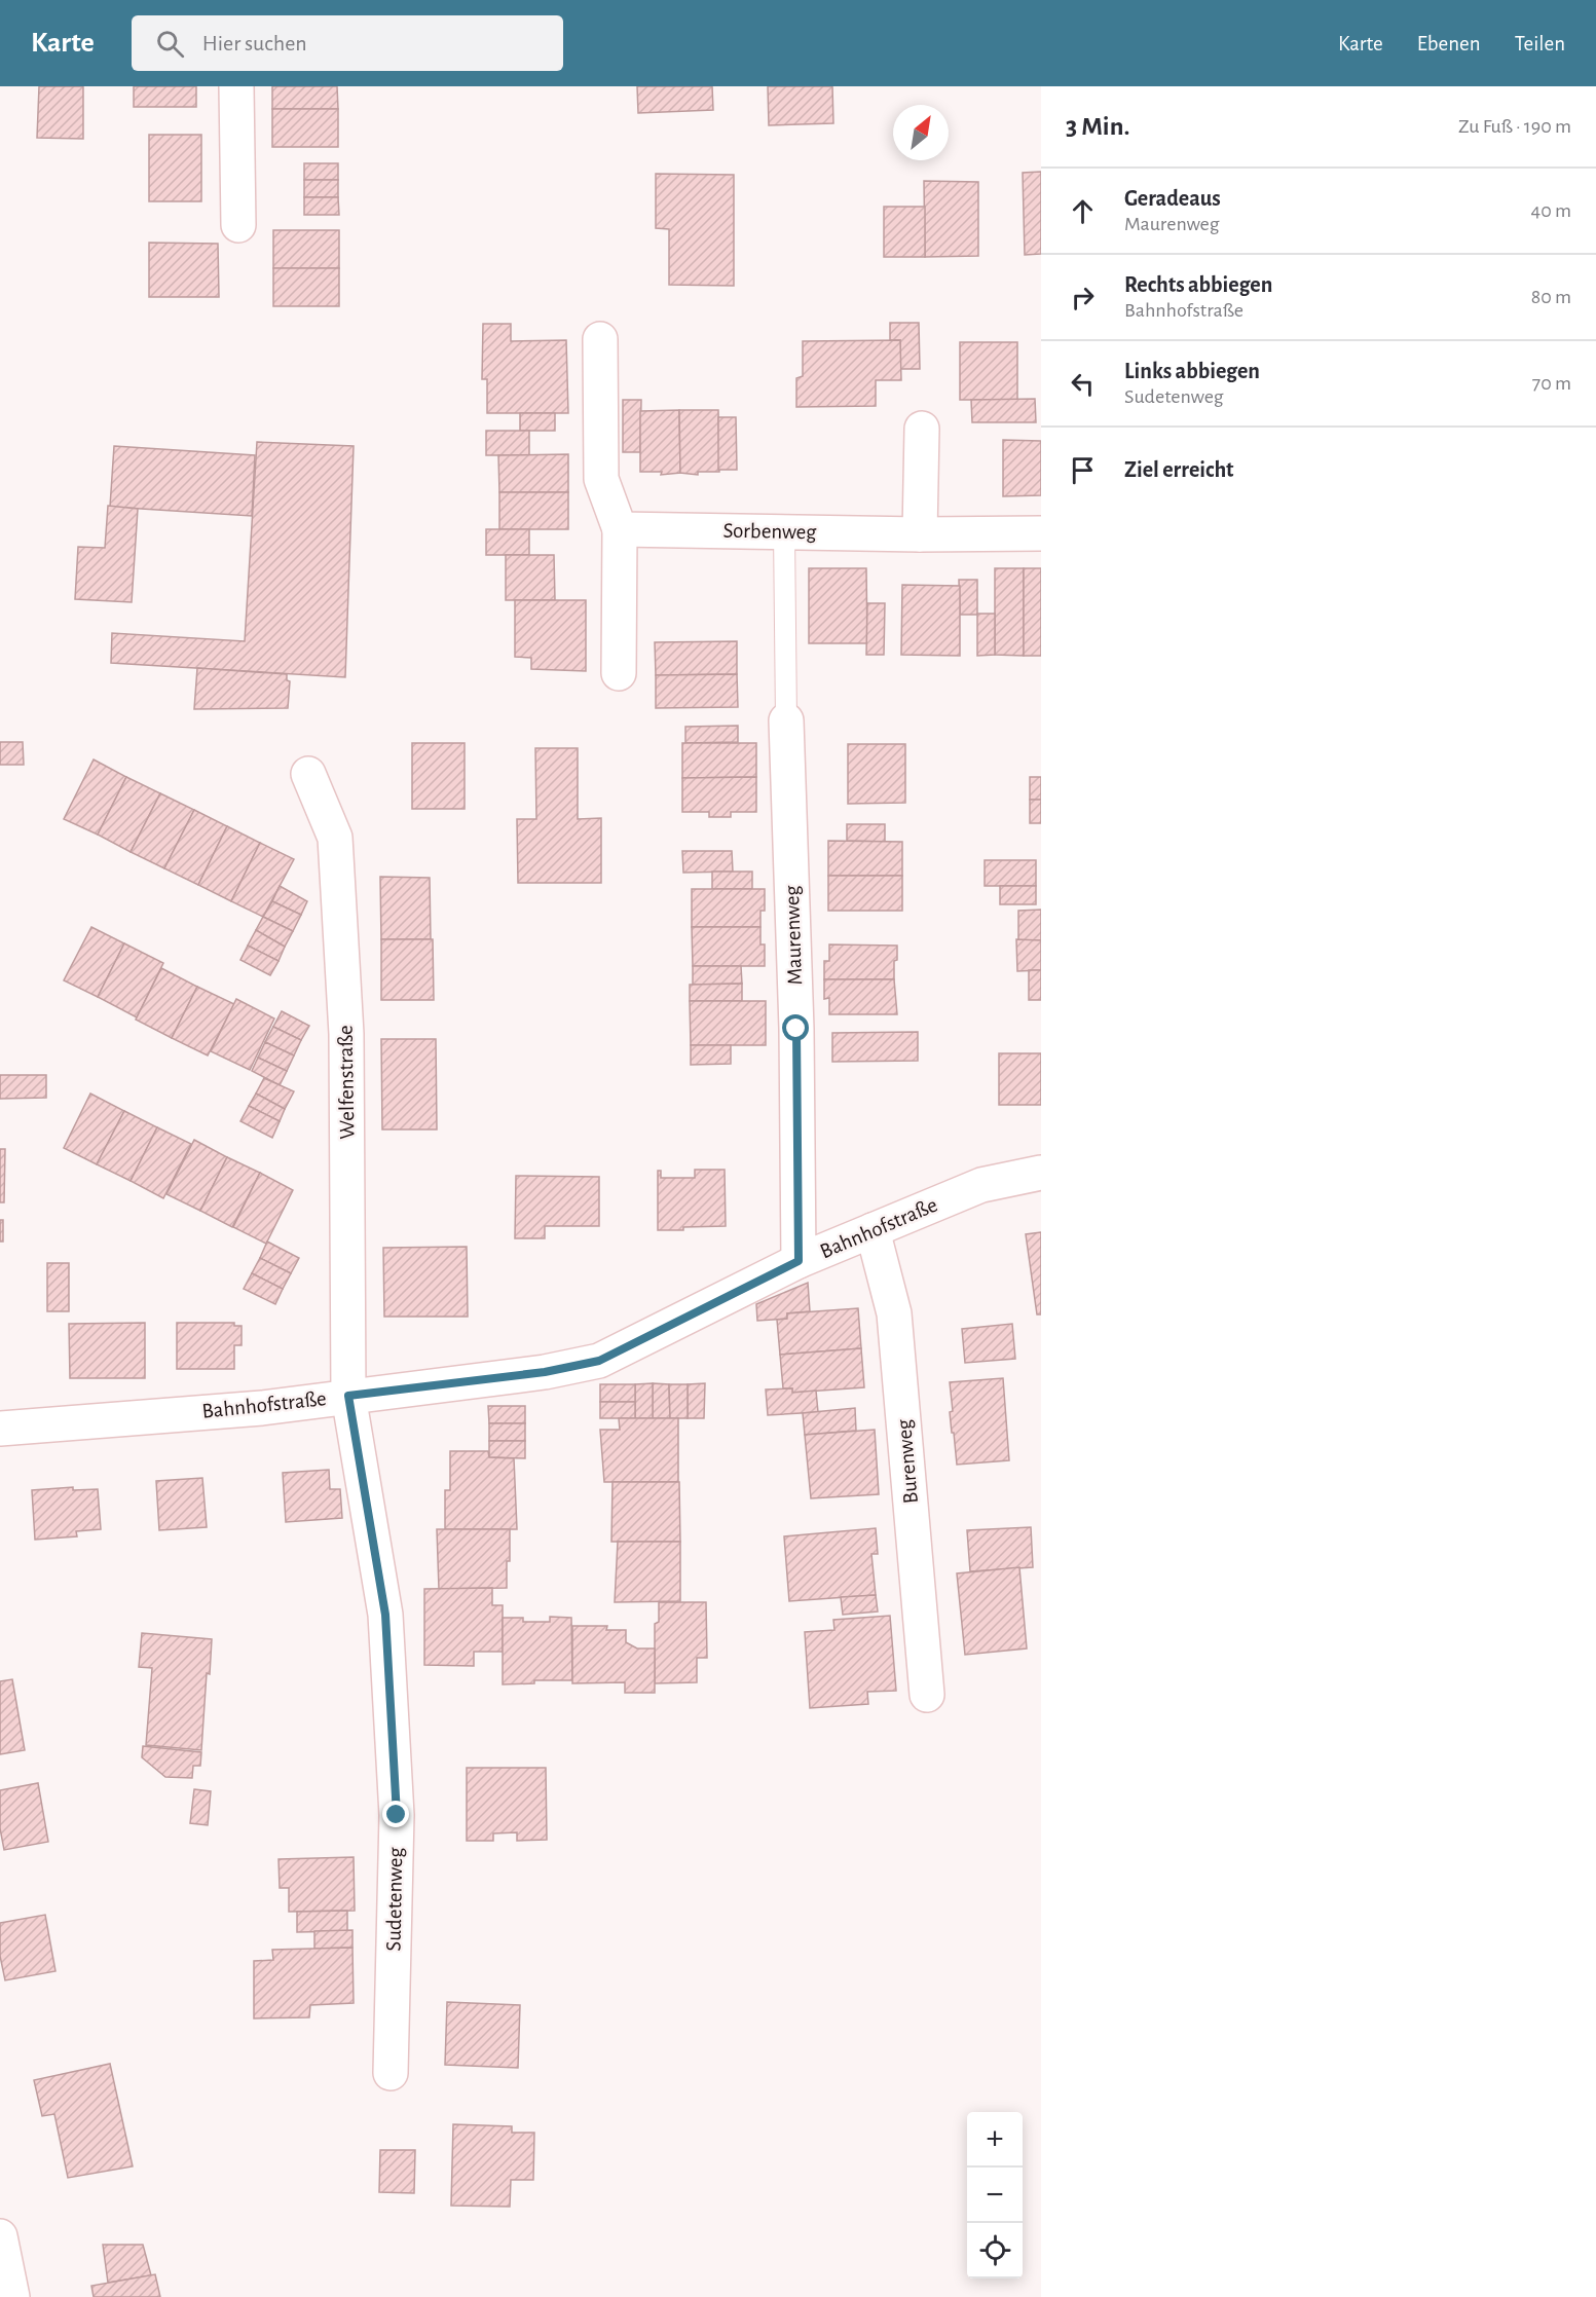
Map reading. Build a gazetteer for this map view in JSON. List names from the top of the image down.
{
  "streets": {
    "street": [
      "Sorbenweg",
      "Maurenweg",
      "Welfenstraße",
      "Bahnhofstraße",
      "Burenweg",
      "Sudetenweg"
    ]
  },
  "crossings": [
    ["Maurenweg", "Bahnhofstraße"],
    ["Welfenstraße", "Bahnhofstraße"],
    ["Welfenstraße", "Sudetenweg"],
    ["Bahnhofstraße", "Burenweg"],
    ["Bahnhofstraße", "Sudetenweg"]
  ],
  "north": "top right",
  "page": {
    "header": "Karte",
    "search": "Hier suchen",
    "nav": ["Karte", "Ebenen", "Teilen"],
    "heading": ["3 Min.", "Zu Fuß · 190 m"],
    "list": [
      ["Geradeaus", "Maurenweg", "40 m"],
      ["Rechts abbiegen", "Bahnhofstraße", "80 m"],
      ["Links abbiegen", "Sudetenweg", "70 m"],
      "Ziel erreicht"
    ],
    "map_buttons": ["+", "−"]
  }
}
